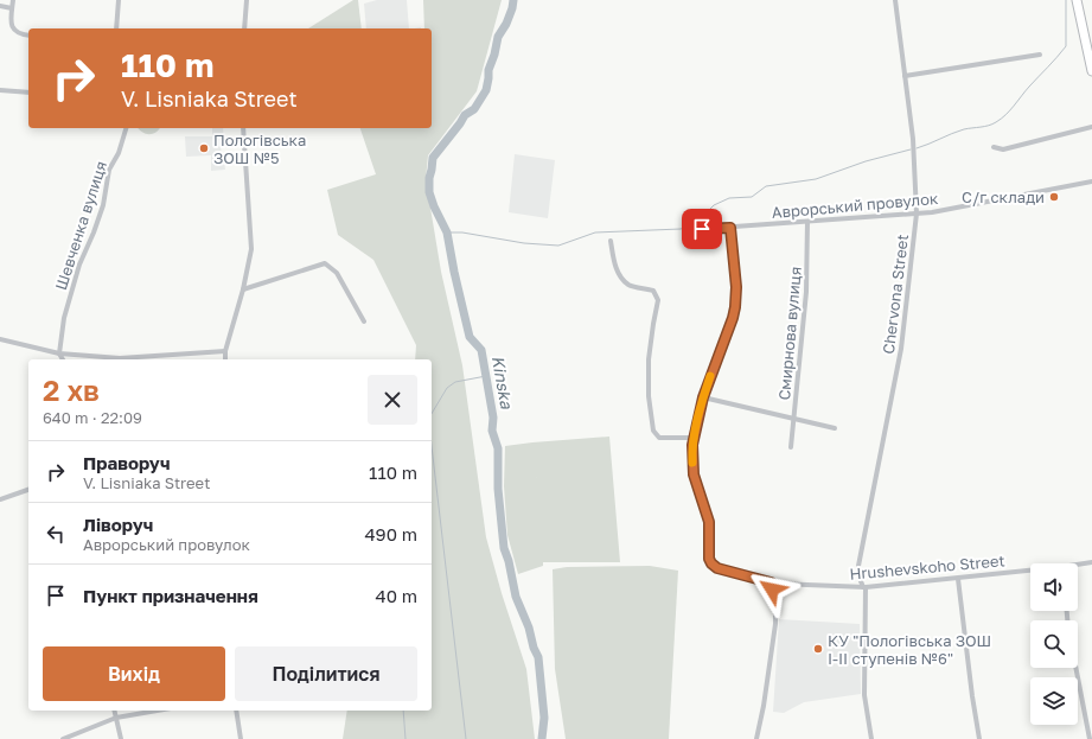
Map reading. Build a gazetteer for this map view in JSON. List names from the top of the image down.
{
  "streets": {
    "street": [
      "Аврорський провулок",
      "Шевченка вулиця",
      "Chervona Street",
      "Смирнова вулиця",
      "Hrushevskoho Street"
    ]
  },
  "crossings": [
    ["Аврорський провулок", "Chervona Street"],
    ["Аврорський провулок", "Смирнова вулиця"],
    ["Chervona Street", "Hrushevskoho Street"]
  ],
  "water": ["Kinska"],
  "places": ["Пологівська ЗОШ №5", "С/г склади", "КУ \"Пологівська ЗОШ І-ІІ ступенів №6\""],
  "page": {
    "turn": ["110 m", "V. Lisniaka Street"],
    "heading": ["2 хв", "640 m · 22:09"],
    "list": [
      {
        "name": "Праворуч",
        "note": "V. Lisniaka Street",
        "value": "110 m"
      },
      {
        "name": "Ліворуч",
        "note": "Аврорський провулок",
        "value": "490 m"
      },
      {
        "name": "Пункт призначення",
        "value": "40 m"
      }
    ],
    "buttons": ["Вихід", "Поділитися"]
  }
}
